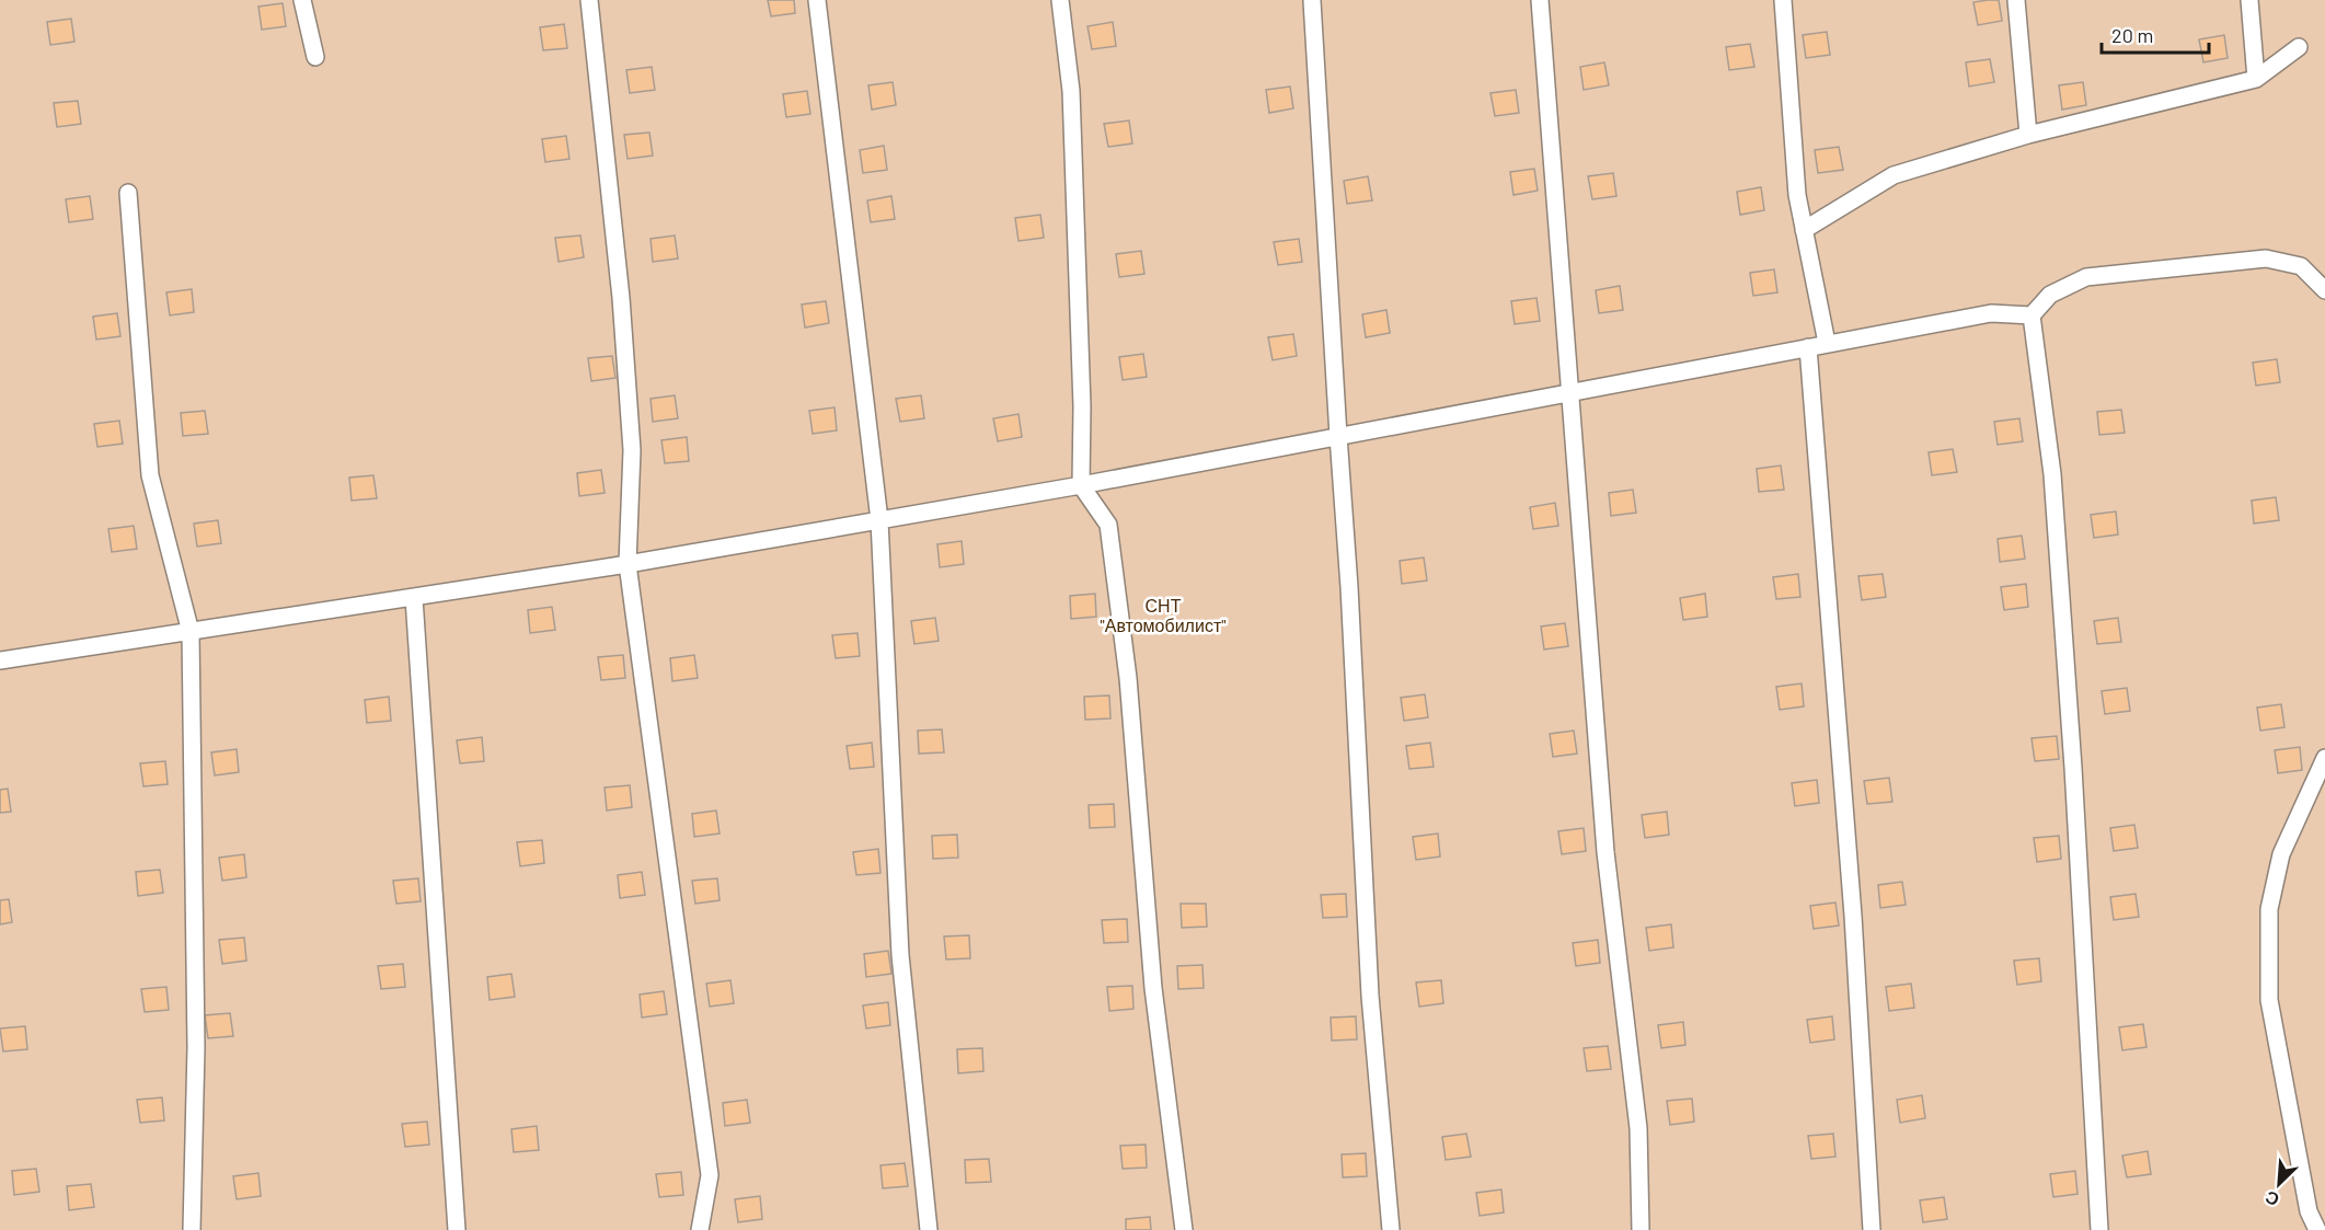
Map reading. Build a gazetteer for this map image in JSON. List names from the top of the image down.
{
  "parks": ["СНТ \"Автомобилист\""],
  "scale_bar": "20 m",
  "north": "bottom left"
}
